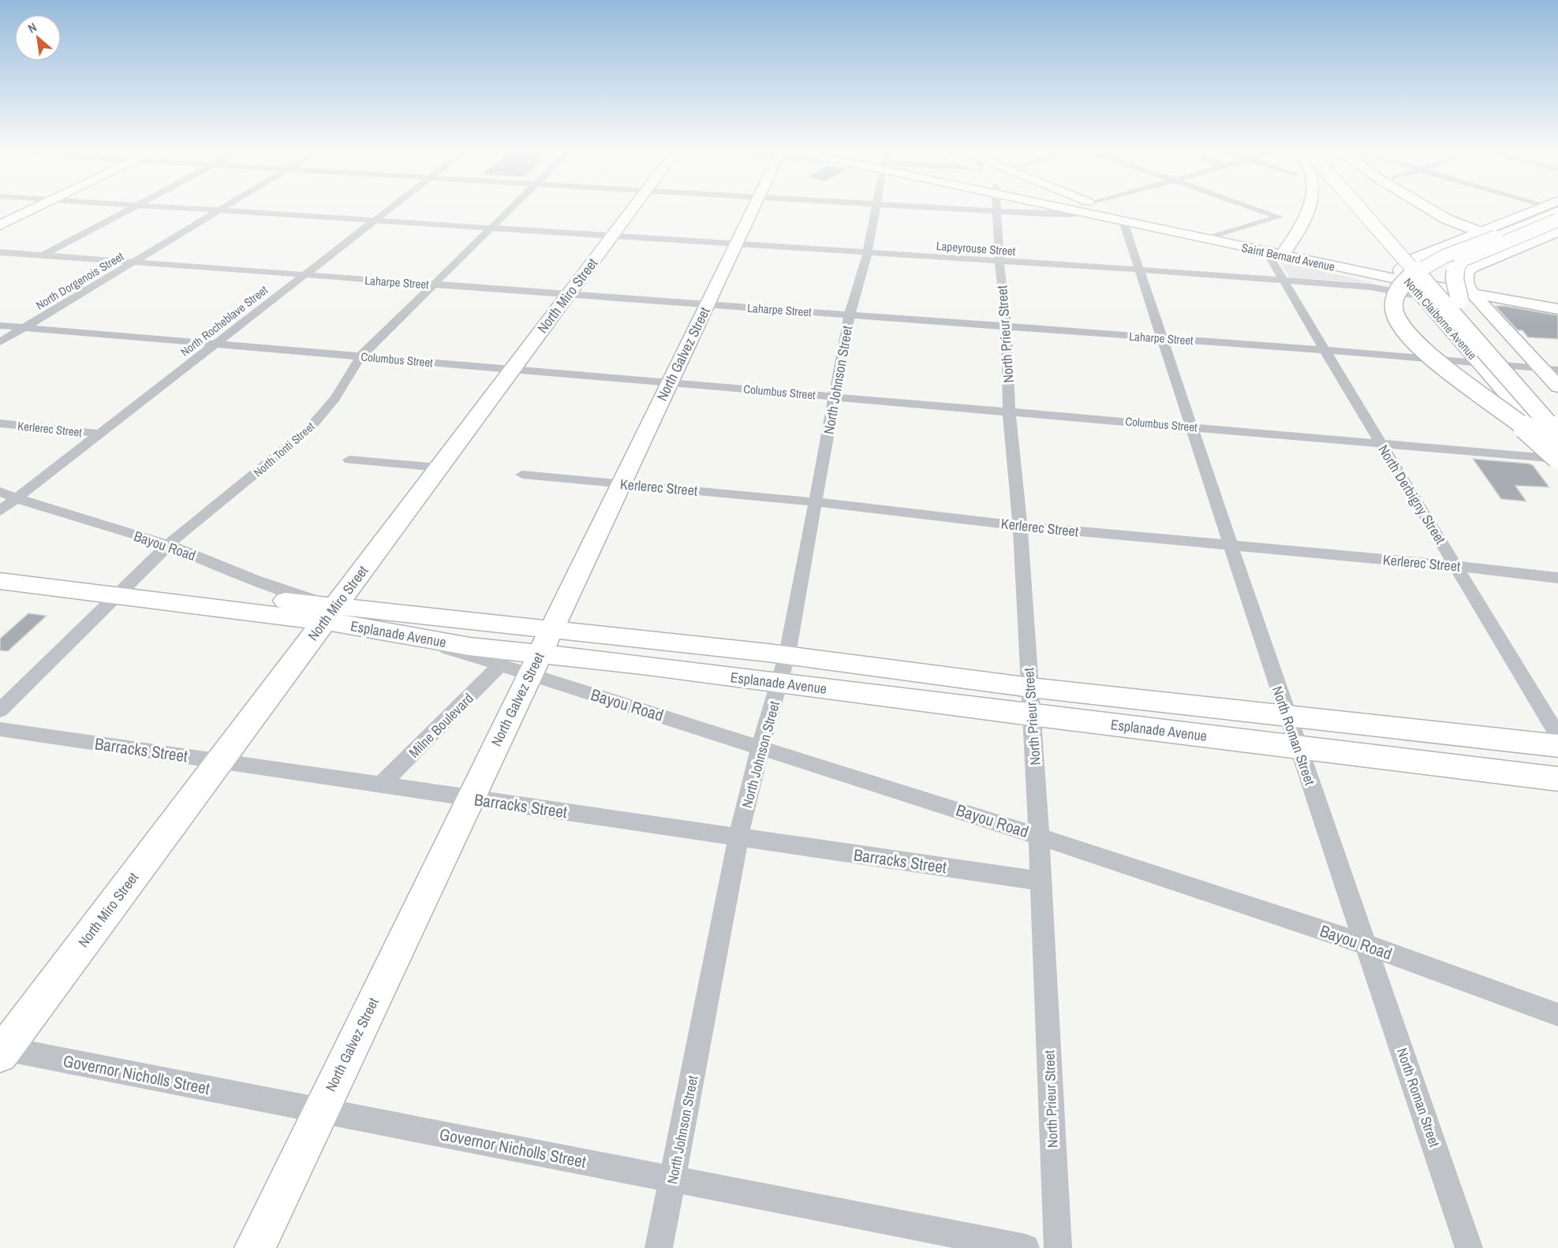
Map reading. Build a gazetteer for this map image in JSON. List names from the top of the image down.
{
  "streets": {
    "street": [
      "Lapeyrouse Street",
      "Saint Bernard Avenue",
      "North Dorgenois Street",
      "Laharpe Street",
      "North Miro Street",
      "North Claiborne Avenue",
      "North Rocheblave Street",
      "North Prieur Street",
      "North Galvez Street",
      "Columbus Street",
      "North Johnson Street",
      "Kerlerec Street",
      "North Tonti Street",
      "North Derbigny Street",
      "Bayou Road",
      "Esplanade Avenue",
      "Milne Boulevard",
      "North Roman Street",
      "Barracks Street",
      "Governor Nicholls Street"
    ]
  },
  "crossings": [
    ["Lapeyrouse Street", "Saint Bernard Avenue"],
    ["Lapeyrouse Street", "North Dorgenois Street"],
    ["Lapeyrouse Street", "North Miro Street"],
    ["Lapeyrouse Street", "North Claiborne Avenue"],
    ["Lapeyrouse Street", "North Rocheblave Street"],
    ["Lapeyrouse Street", "North Prieur Street"],
    ["Lapeyrouse Street", "North Galvez Street"],
    ["Lapeyrouse Street", "North Johnson Street"],
    ["Lapeyrouse Street", "North Tonti Street"],
    ["Lapeyrouse Street", "North Derbigny Street"],
    ["Lapeyrouse Street", "North Roman Street"],
    ["Saint Bernard Avenue", "North Claiborne Avenue"],
    ["Saint Bernard Avenue", "North Derbigny Street"],
    ["Saint Bernard Avenue", "North Roman Street"],
    ["North Dorgenois Street", "Laharpe Street"],
    ["North Dorgenois Street", "Columbus Street"],
    ["Laharpe Street", "North Miro Street"],
    ["Laharpe Street", "North Claiborne Avenue"],
    ["Laharpe Street", "North Rocheblave Street"],
    ["Laharpe Street", "North Prieur Street"],
    ["Laharpe Street", "North Galvez Street"],
    ["Laharpe Street", "North Johnson Street"],
    ["Laharpe Street", "North Tonti Street"],
    ["Laharpe Street", "North Derbigny Street"],
    ["Laharpe Street", "North Roman Street"],
    ["North Miro Street", "Columbus Street"],
    ["North Miro Street", "Bayou Road"],
    ["North Miro Street", "Esplanade Avenue"],
    ["North Miro Street", "Barracks Street"],
    ["North Miro Street", "Governor Nicholls Street"],
    ["North Claiborne Avenue", "Columbus Street"],
    ["North Rocheblave Street", "Columbus Street"],
    ["North Rocheblave Street", "Kerlerec Street"],
    ["North Rocheblave Street", "Bayou Road"],
    ["North Prieur Street", "Columbus Street"],
    ["North Prieur Street", "Kerlerec Street"],
    ["North Prieur Street", "Bayou Road"],
    ["North Prieur Street", "Esplanade Avenue"],
    ["North Prieur Street", "Barracks Street"],
    ["North Galvez Street", "Columbus Street"],
    ["North Galvez Street", "Kerlerec Street"],
    ["North Galvez Street", "Bayou Road"],
    ["North Galvez Street", "Esplanade Avenue"],
    ["North Galvez Street", "Barracks Street"],
    ["North Galvez Street", "Governor Nicholls Street"],
    ["Columbus Street", "North Johnson Street"],
    ["Columbus Street", "North Tonti Street"],
    ["Columbus Street", "North Derbigny Street"],
    ["Columbus Street", "North Roman Street"],
    ["North Johnson Street", "Kerlerec Street"],
    ["North Johnson Street", "Bayou Road"],
    ["North Johnson Street", "Esplanade Avenue"],
    ["North Johnson Street", "Barracks Street"],
    ["North Johnson Street", "Governor Nicholls Street"],
    ["Kerlerec Street", "North Derbigny Street"],
    ["Kerlerec Street", "North Roman Street"],
    ["North Tonti Street", "Bayou Road"],
    ["North Tonti Street", "Esplanade Avenue"],
    ["Bayou Road", "Esplanade Avenue"],
    ["Bayou Road", "Milne Boulevard"],
    ["Bayou Road", "North Roman Street"],
    ["Esplanade Avenue", "North Roman Street"],
    ["Milne Boulevard", "Barracks Street"]
  ],
  "north": "top left"
}
